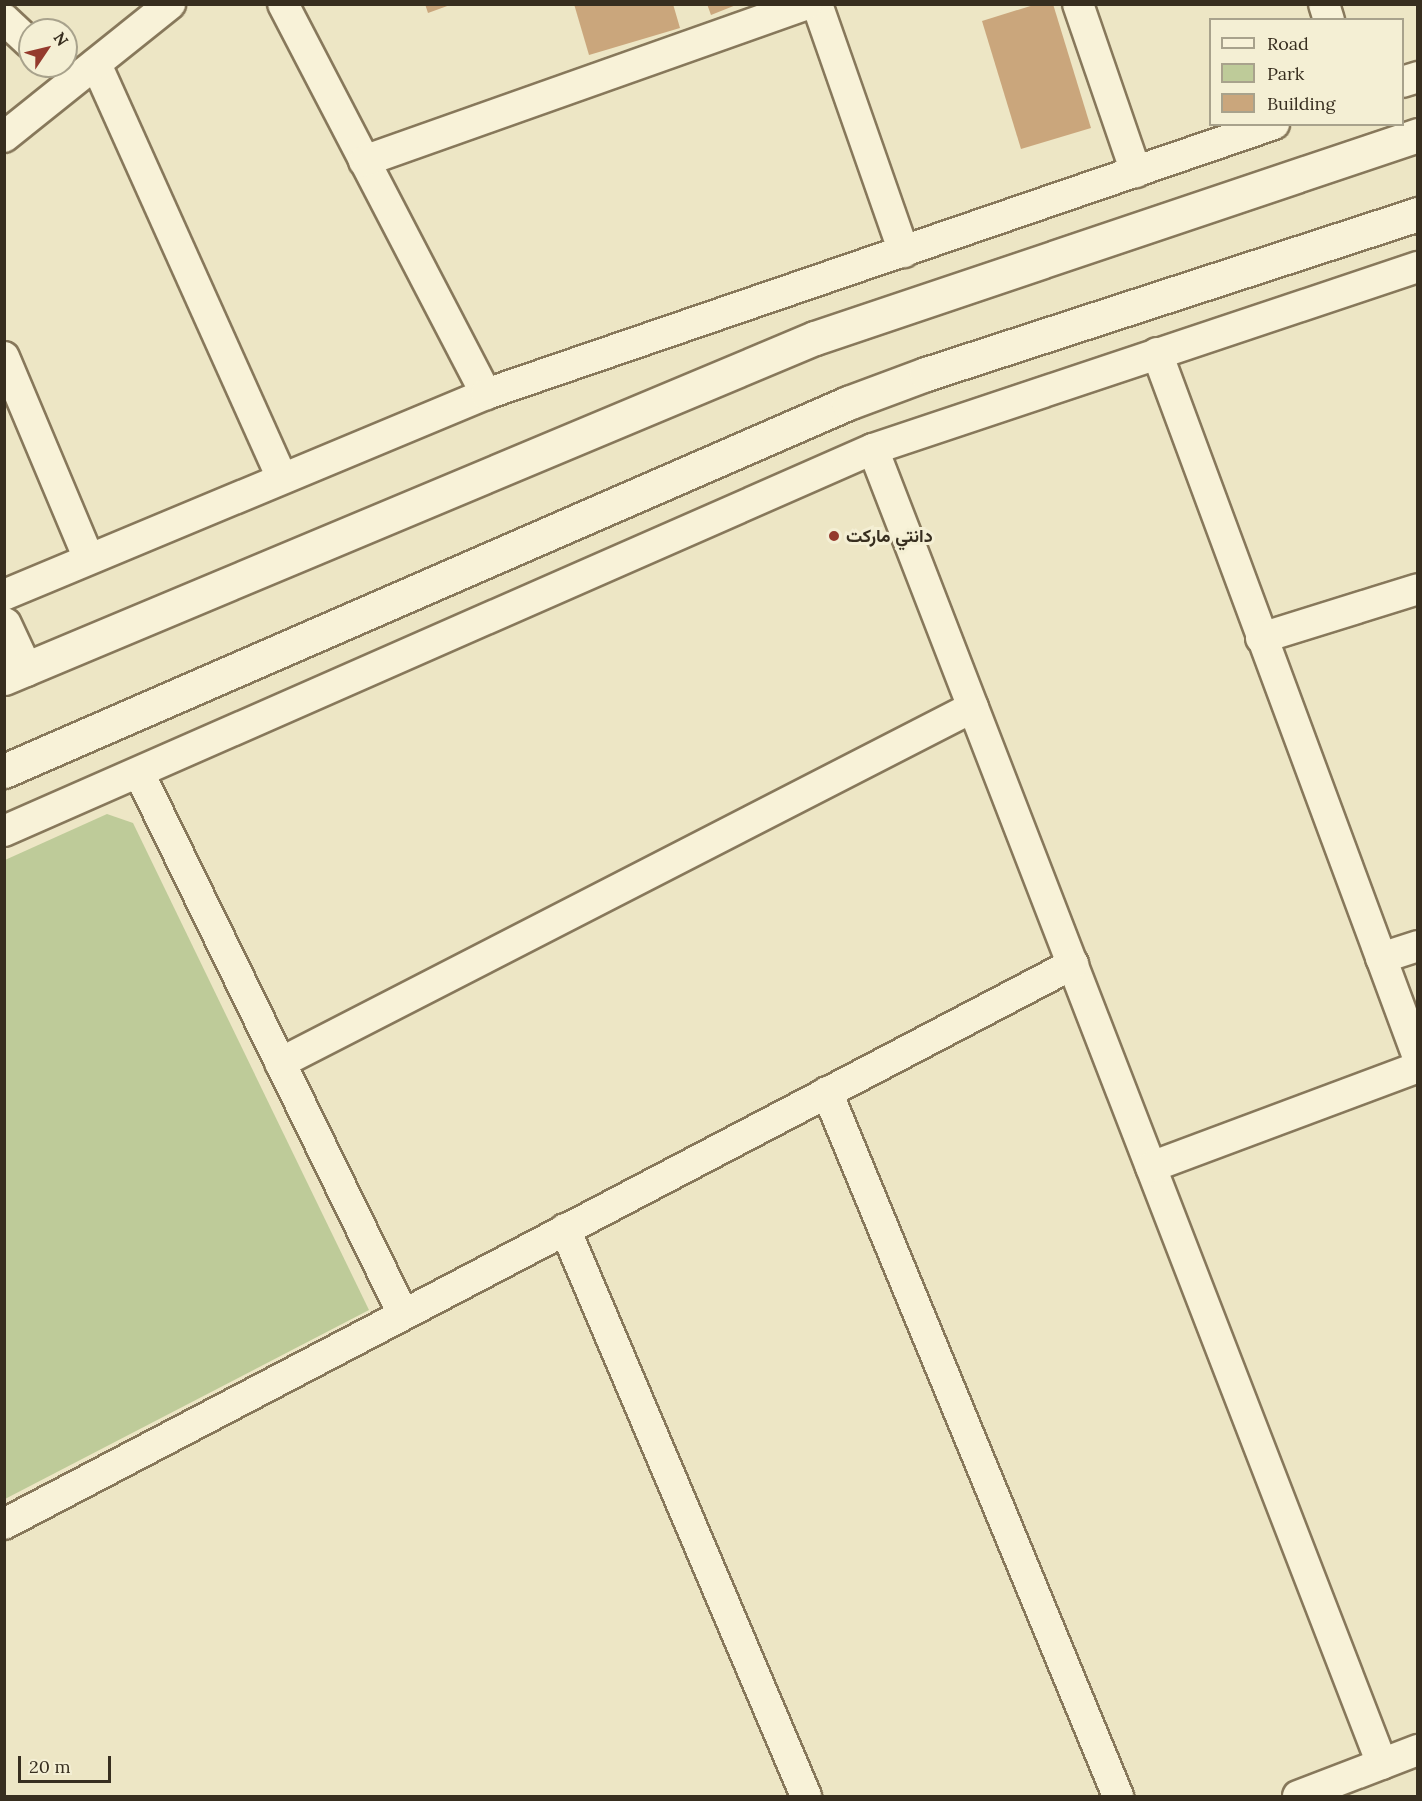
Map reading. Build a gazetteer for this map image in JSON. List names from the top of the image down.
{
  "places": ["دانتي ماركت"],
  "legend": ["Road", "Park", "Building"],
  "scale_bar": "20 m",
  "north": "top right"
}
